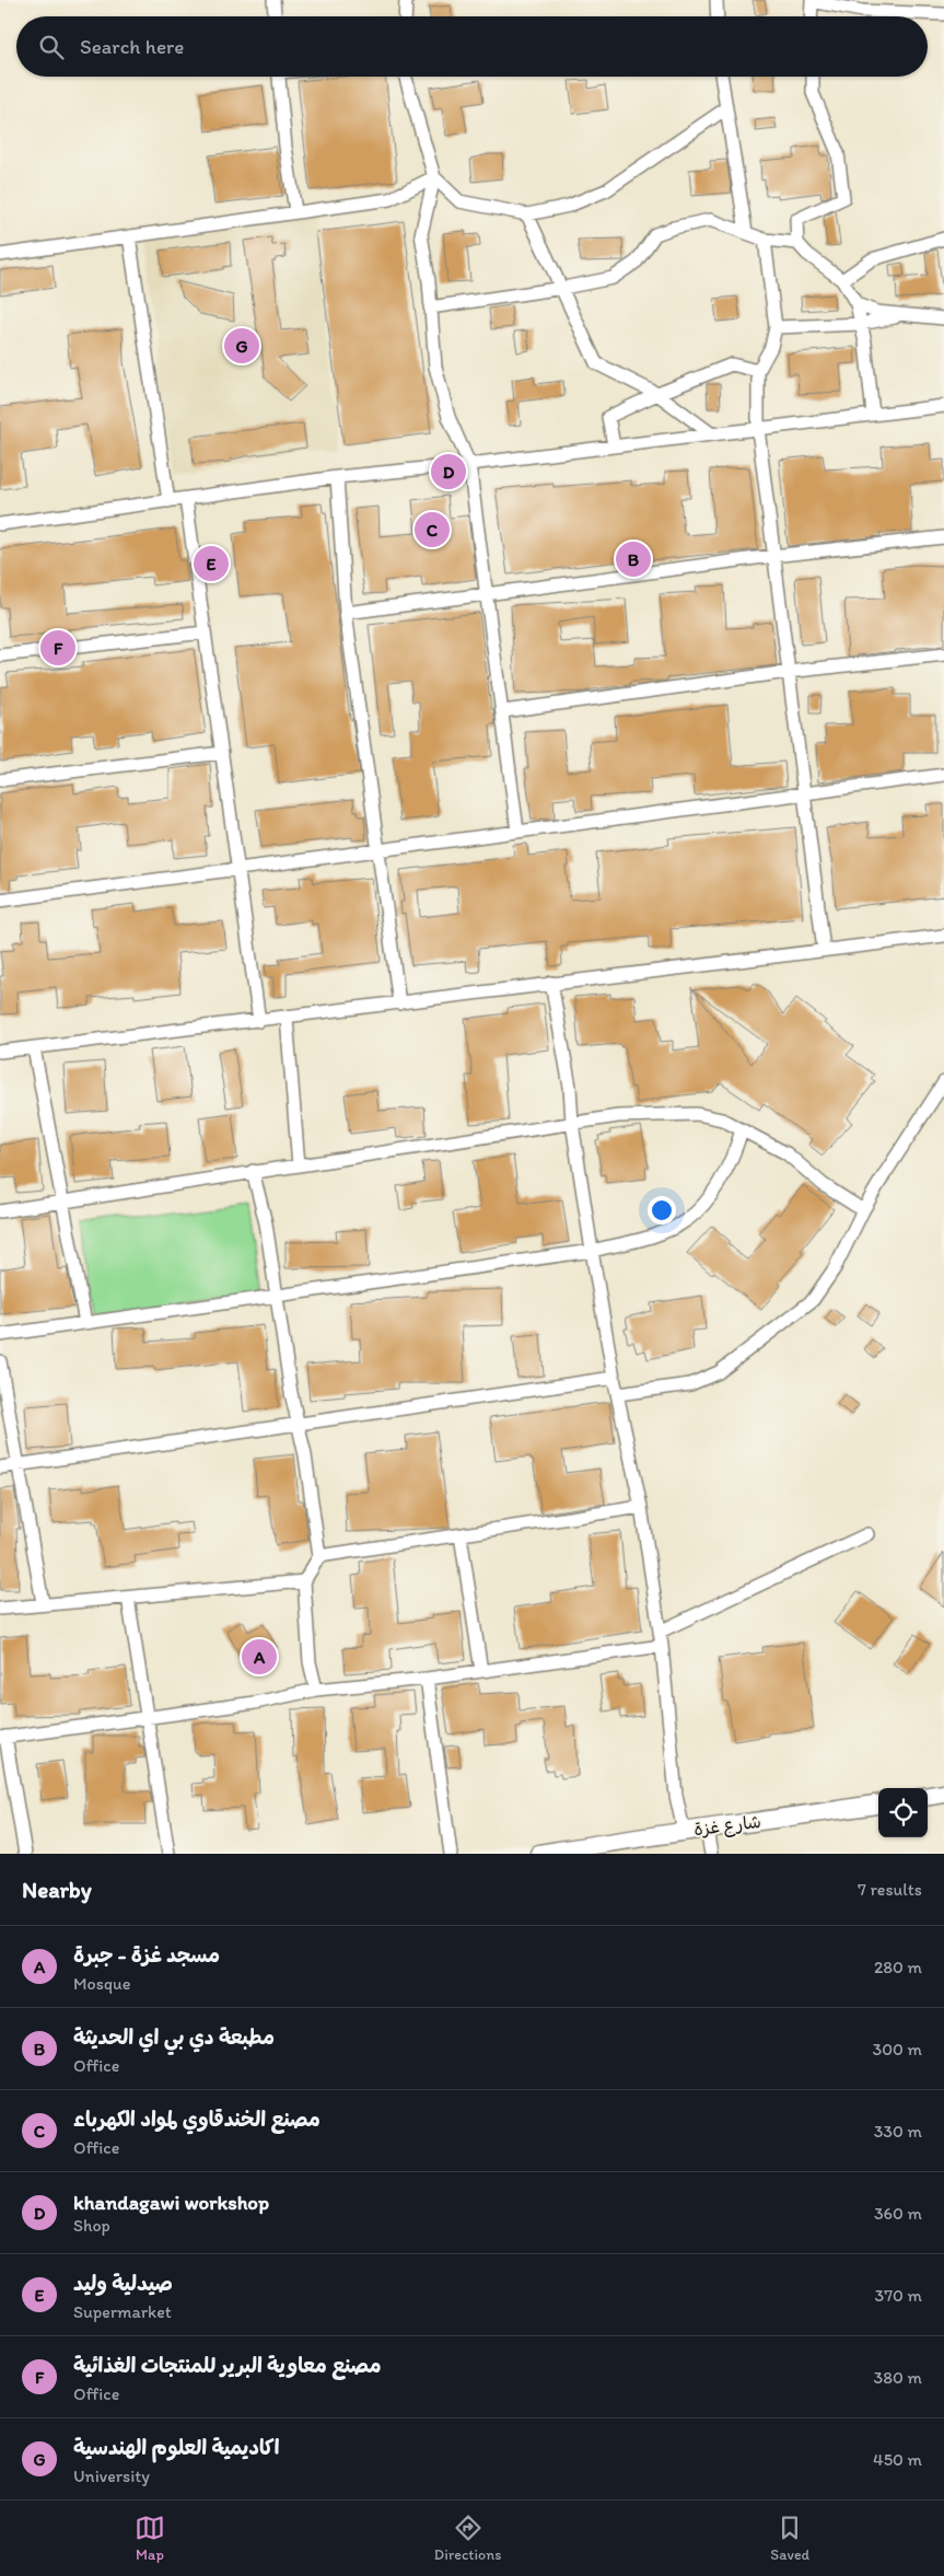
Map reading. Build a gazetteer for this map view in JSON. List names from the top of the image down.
{
  "streets": {
    "main road": ["شارع غزة"]
  },
  "page": {
    "search": "Search here",
    "pins": [
      "G",
      "D",
      "C",
      "B",
      "E",
      "F",
      "A"
    ],
    "heading": ["Nearby", "7 results"],
    "list": [
      {
        "mark": "A",
        "name": "مسجد غزة - جبرة",
        "note": "Mosque",
        "value": "280 m"
      },
      {
        "mark": "B",
        "name": "مطبعة دي بي اي الحديثة",
        "note": "Office",
        "value": "300 m"
      },
      {
        "mark": "C",
        "name": "مصنع الخندقاوي لمواد الكهرباء",
        "note": "Office",
        "value": "330 m"
      },
      {
        "mark": "D",
        "name": "khandagawi workshop",
        "note": "Shop",
        "value": "360 m"
      },
      {
        "mark": "E",
        "name": "صيدلية وليد",
        "note": "Supermarket",
        "value": "370 m"
      },
      {
        "mark": "F",
        "name": "مصنع معاوية البرير للمنتجات الغذائية",
        "note": "Office",
        "value": "380 m"
      },
      {
        "mark": "G",
        "name": "اكاديمية العلوم الهندسية",
        "note": "University",
        "value": "450 m"
      }
    ],
    "nav": ["Map", "Directions", "Saved"]
  }
}
